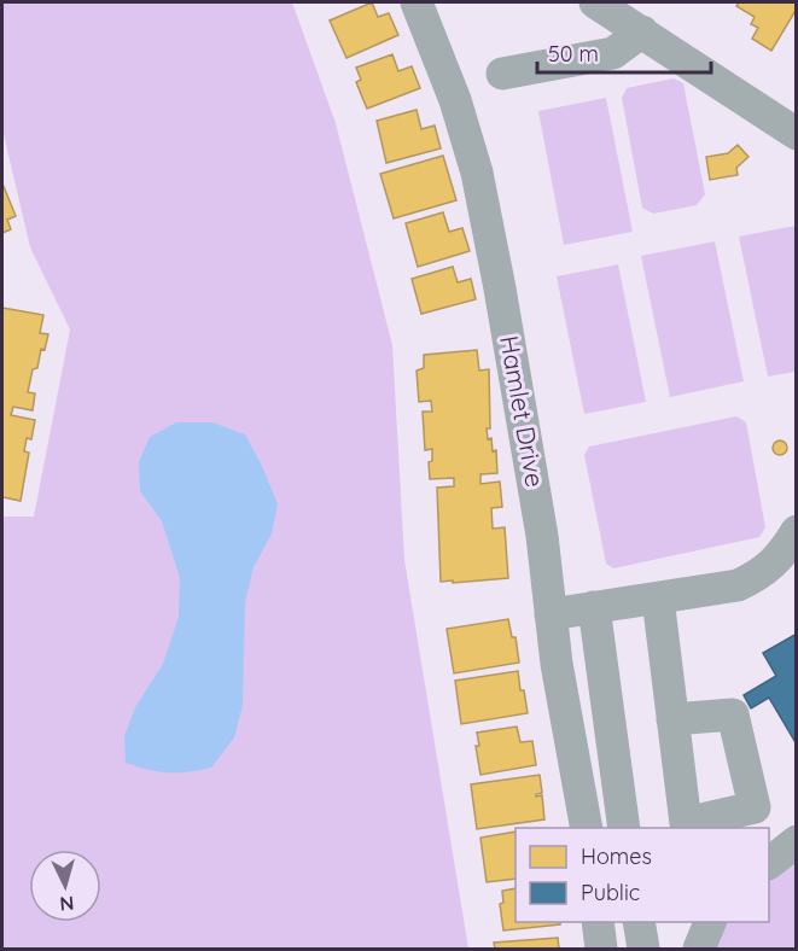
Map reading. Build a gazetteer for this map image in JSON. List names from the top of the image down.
{
  "streets": {
    "street": ["Hamlet Drive"]
  },
  "legend": ["Homes", "Public"],
  "scale_bar": "50 m",
  "north": "bottom"
}
